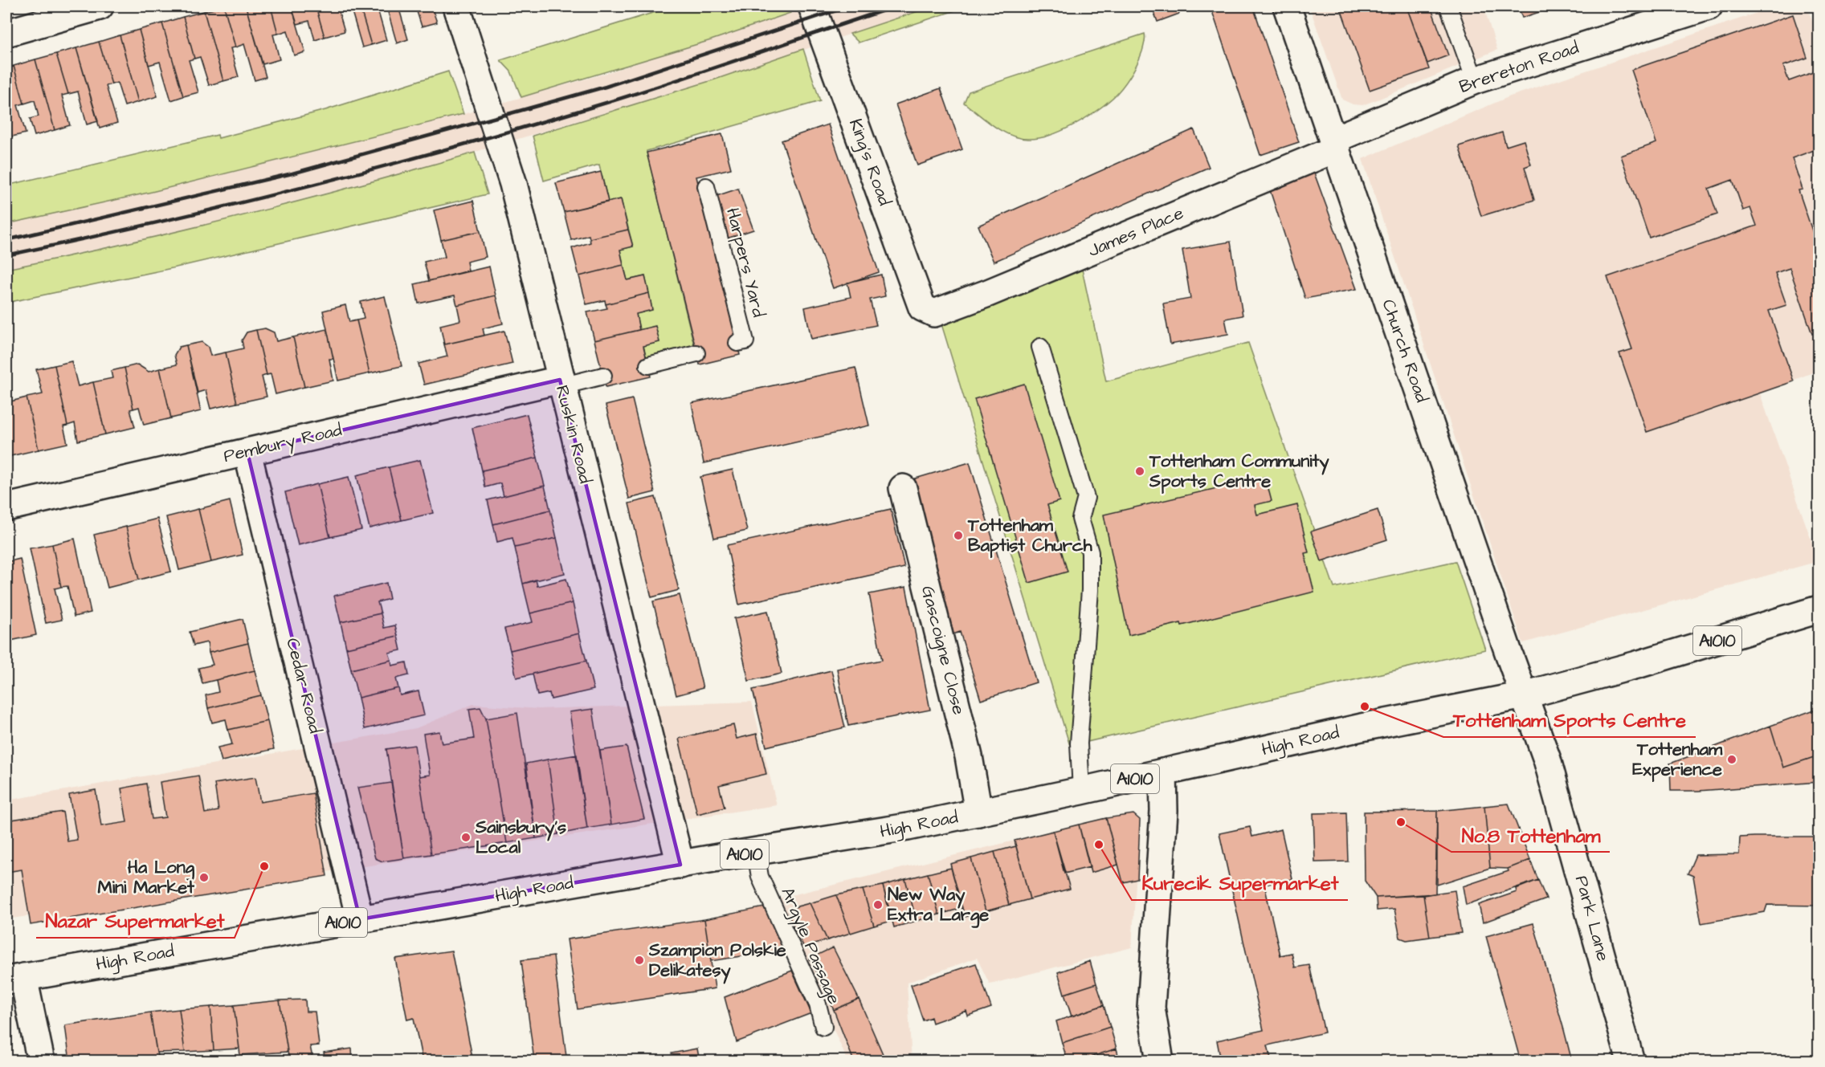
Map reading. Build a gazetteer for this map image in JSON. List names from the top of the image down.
{
  "streets": {
    "street": [
      "Brereton Road",
      "King's Road",
      "James Place",
      "Church Road",
      "Ruskin Road",
      "Pembury Road",
      "A1010",
      "Gascoigne Close",
      "Cedar Road",
      "High Road",
      "Park Lane"
    ],
    "lane": ["Harpers Yard", "Argyle Passage"]
  },
  "crossings": [
    ["Brereton Road", "James Place"],
    ["Brereton Road", "Church Road"],
    ["King's Road", "James Place"],
    ["James Place", "Church Road"],
    ["Church Road", "High Road"],
    ["Church Road", "Park Lane"],
    ["Ruskin Road", "Pembury Road"],
    ["Ruskin Road", "High Road"],
    ["Pembury Road", "Cedar Road"],
    ["Gascoigne Close", "High Road"],
    ["Cedar Road", "High Road"],
    ["High Road", "Park Lane"],
    ["High Road", "Argyle Passage"]
  ],
  "places": [
    "Tottenham Community Sports Centre",
    "Tottenham Baptist Church",
    "Tottenham Sports Centre",
    "Tottenham Experience",
    "No.8 Tottenham",
    "Sainsbury's Local",
    "Kurecik Supermarket",
    "Nazar Supermarket",
    "Ha Long Mini Market",
    "New Way Extra Large",
    "Szampion Polskie Delikatesy"
  ]
}
